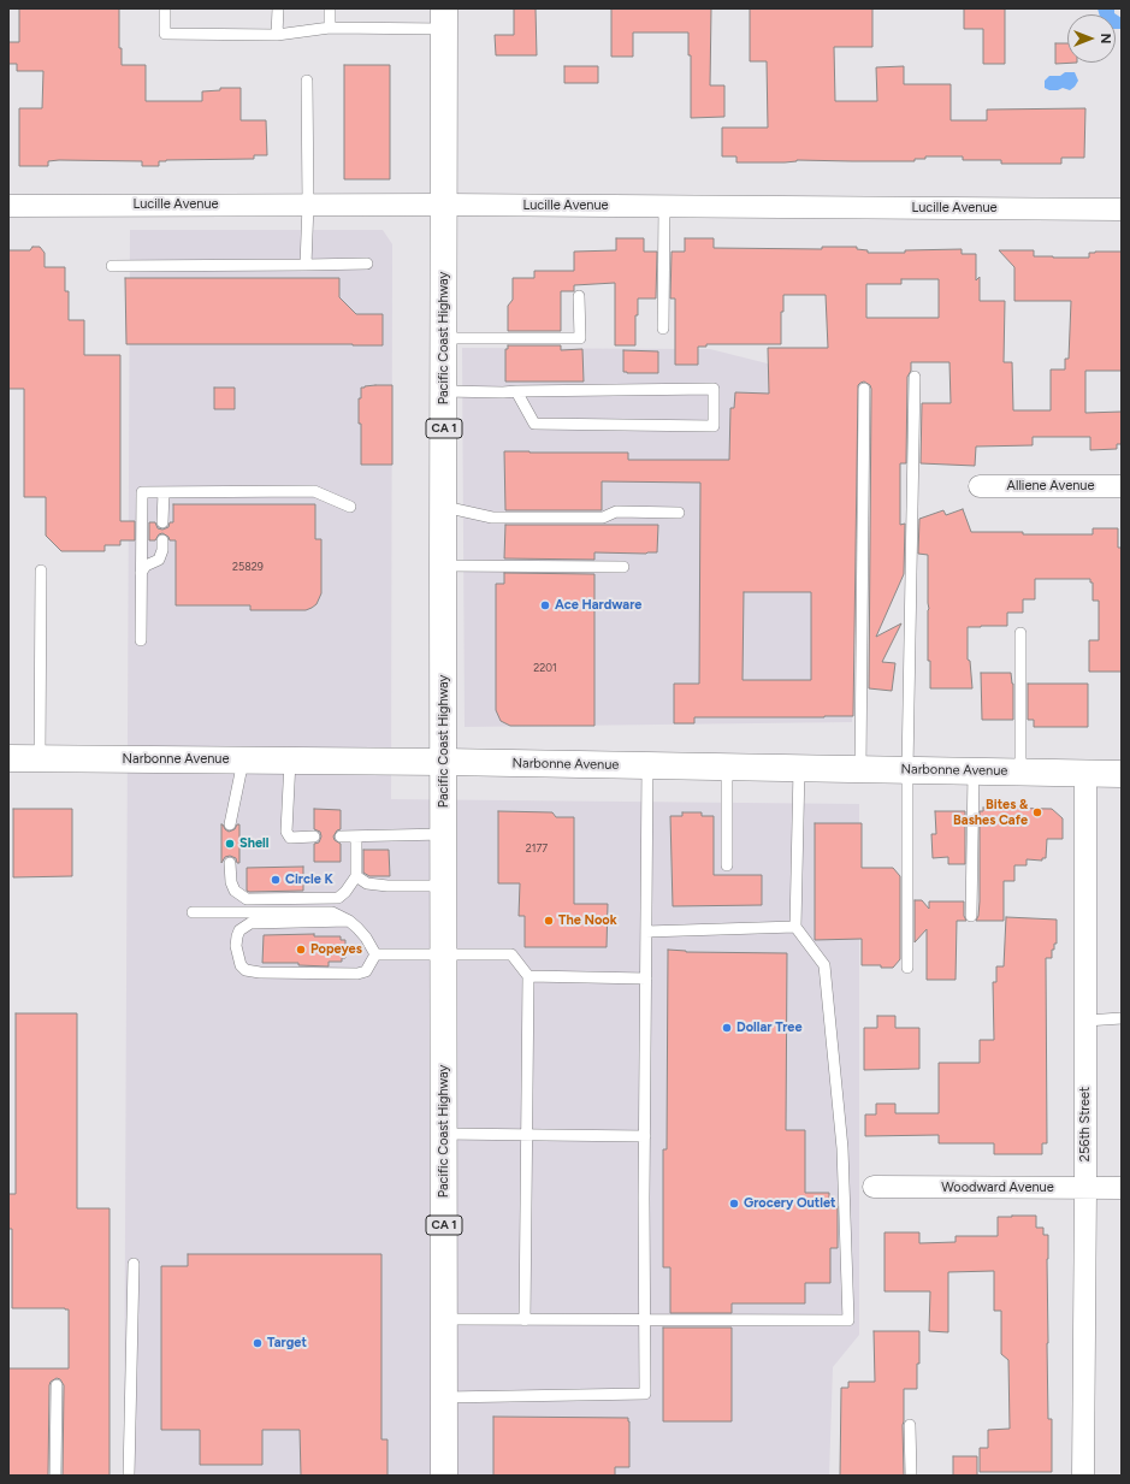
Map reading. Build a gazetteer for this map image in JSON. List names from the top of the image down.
{
  "streets": {
    "main road": ["Pacific Coast Highway", "CA 1", "Narbonne Avenue"],
    "street": [
      "Lucille Avenue",
      "Alliene Avenue",
      "256th Street",
      "Woodward Avenue"
    ]
  },
  "crossings": [
    ["Lucille Avenue", "Pacific Coast Highway"],
    ["Pacific Coast Highway", "Narbonne Avenue"],
    ["Narbonne Avenue", "256th Street"],
    ["256th Street", "Woodward Avenue"]
  ],
  "places": [
    "Ace Hardware",
    "Bites & Bashes Cafe",
    "Shell",
    "Circle K",
    "The Nook",
    "Popeyes",
    "Dollar Tree",
    "Grocery Outlet",
    "Target"
  ],
  "house_numbers": ["25829", "2201", "2177"],
  "north": "right"
}
